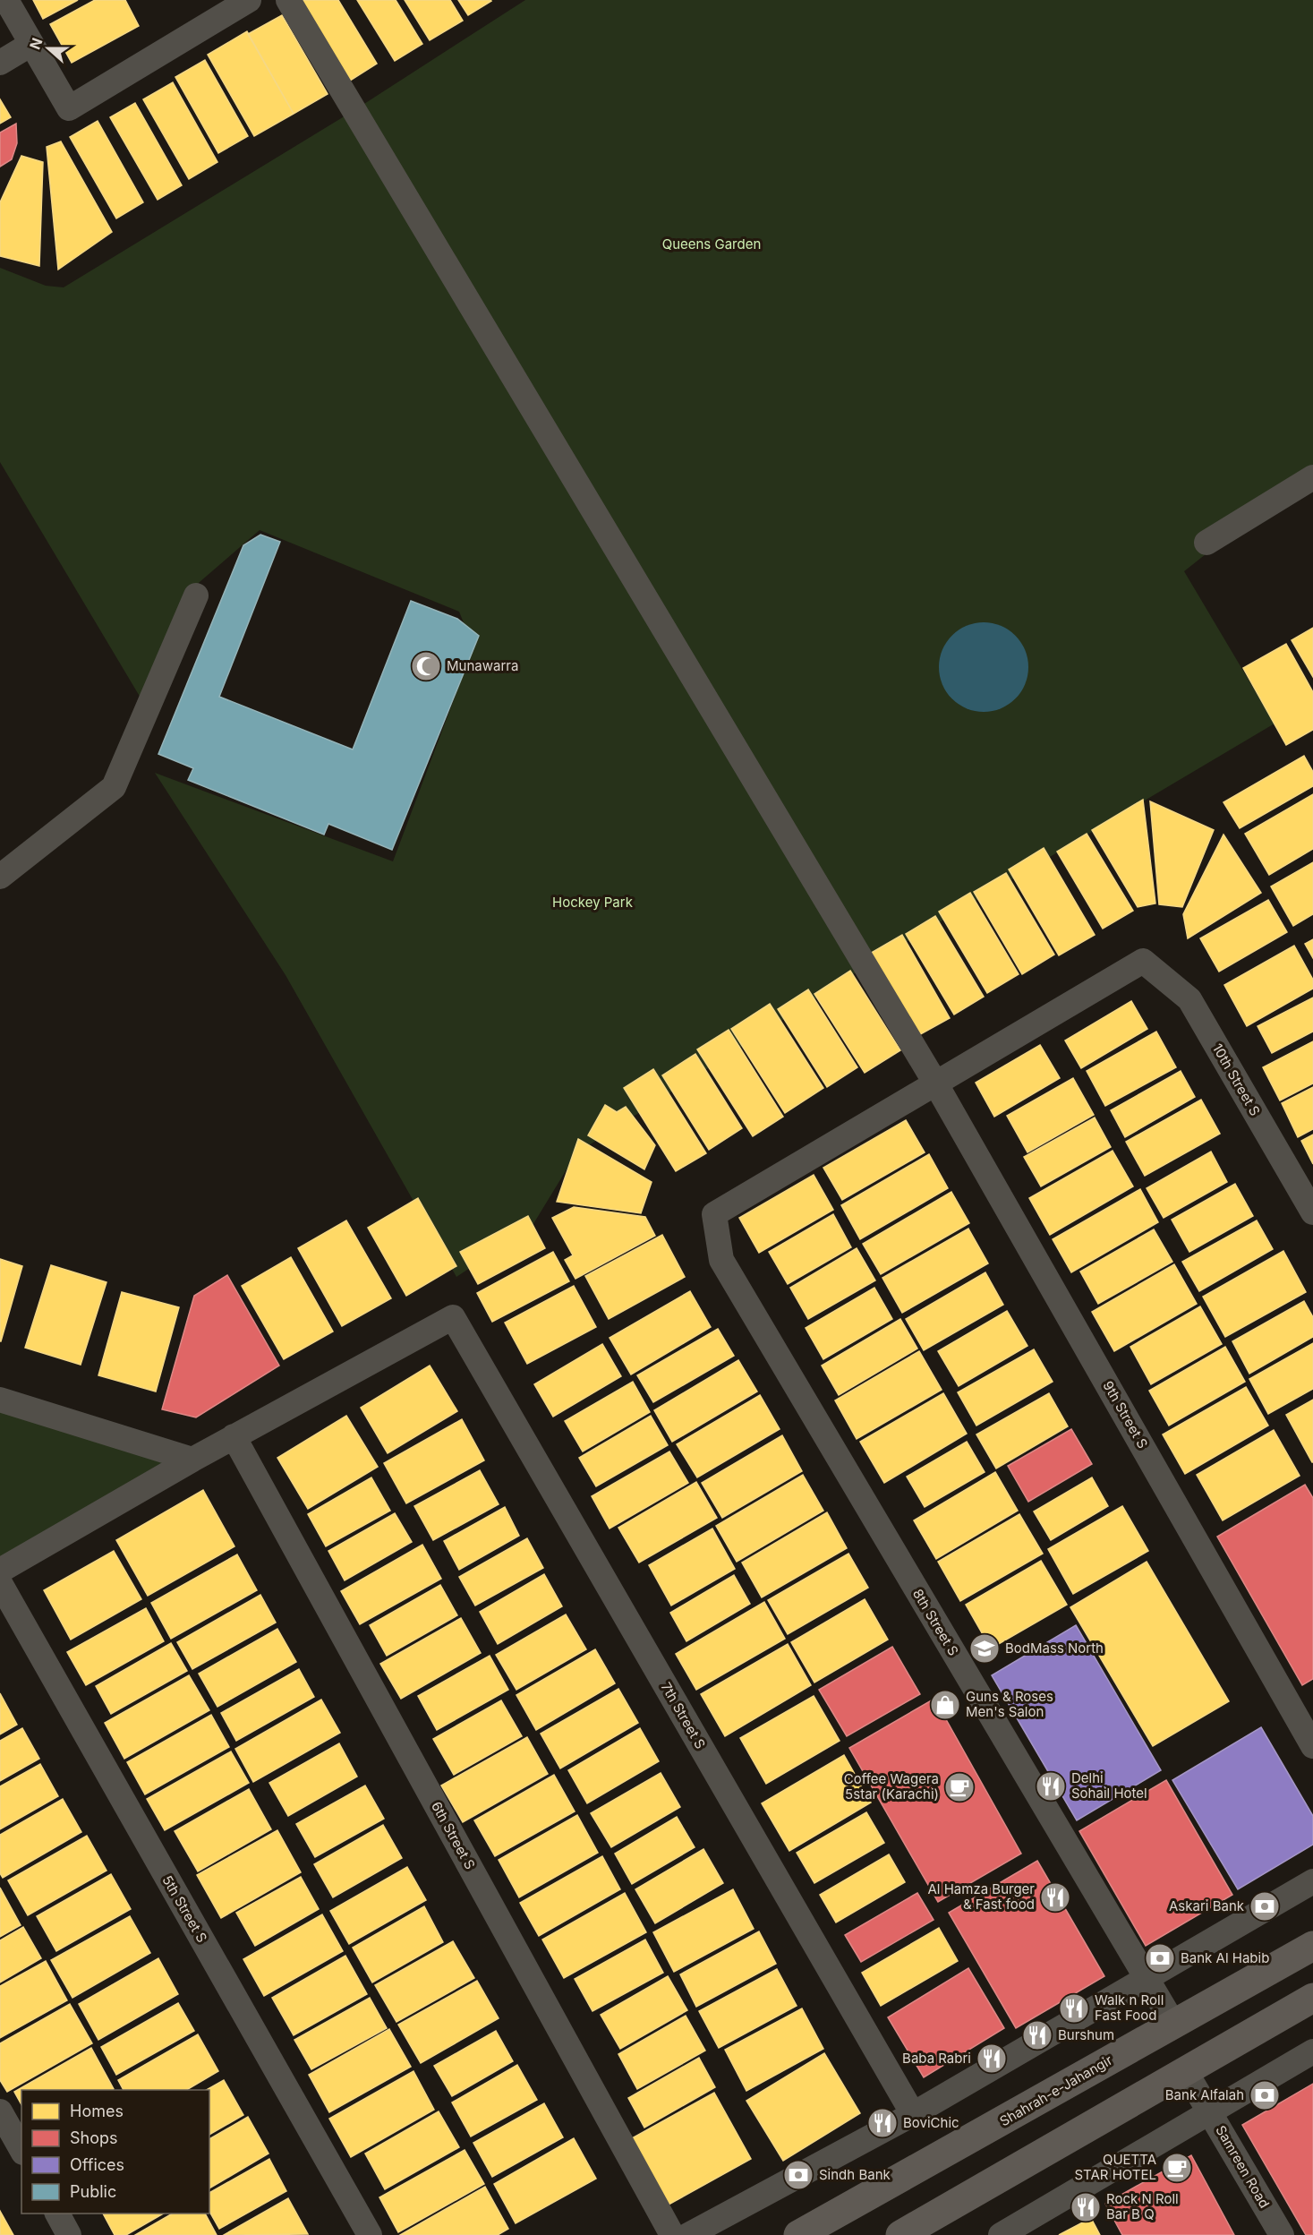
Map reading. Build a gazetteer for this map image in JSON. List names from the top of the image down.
{
  "streets": {
    "main road": ["Shahrah-e-Jahangir"],
    "street": [
      "10th Street S",
      "9th Street S",
      "8th Street S",
      "7th Street S",
      "6th Street S",
      "5th Street S",
      "Samreen Road"
    ]
  },
  "crossings": [
    ["10th Street S", "9th Street S"],
    ["10th Street S", "8th Street S"],
    ["9th Street S", "8th Street S"],
    ["8th Street S", "Shahrah-e-Jahangir"],
    ["7th Street S", "6th Street S"]
  ],
  "parks": ["Queens Garden", "Hockey Park"],
  "places": {
    "mosque": ["Munawarra"],
    "school or university": ["BodMass North"],
    "shop": ["Guns & Roses Men's Salon"],
    "restaurant": [
      "Delhi Sohail Hotel",
      "Al Hamza Burger & Fast food",
      "Walk n Roll Fast Food",
      "Burshum",
      "Baba Rabri",
      "BoviChic",
      "Rock N Roll Bar B Q"
    ],
    "cafe": ["Coffee Wagera 5star (Karachi)", "QUETTA STAR HOTEL"],
    "bank": [
      "Askari Bank",
      "Bank Al Habib",
      "Bank Alfalah",
      "Sindh Bank"
    ]
  },
  "legend": [
    "Homes",
    "Shops",
    "Offices",
    "Public"
  ],
  "north": "left"
}
